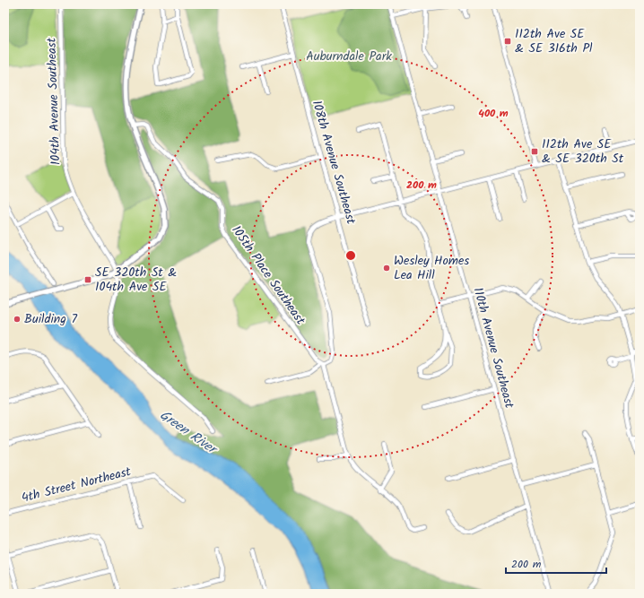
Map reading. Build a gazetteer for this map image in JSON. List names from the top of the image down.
{
  "streets": {
    "street": [
      "104th Avenue Southeast",
      "108th Avenue Southeast",
      "105th Place Southeast",
      "110th Avenue Southeast",
      "4th Street Northeast"
    ]
  },
  "water": ["Green River"],
  "parks": ["Auburndale Park"],
  "places": {
    "transit": ["112th Ave SE & SE 316th Pl", "112th Ave SE & SE 320th St", "SE 320th St & 104th Ave SE"],
    "other": ["Wesley Homes Lea Hill", "Building 7"]
  },
  "scale_bar": "200 m",
  "rings": ["400 m", "200 m"]
}
